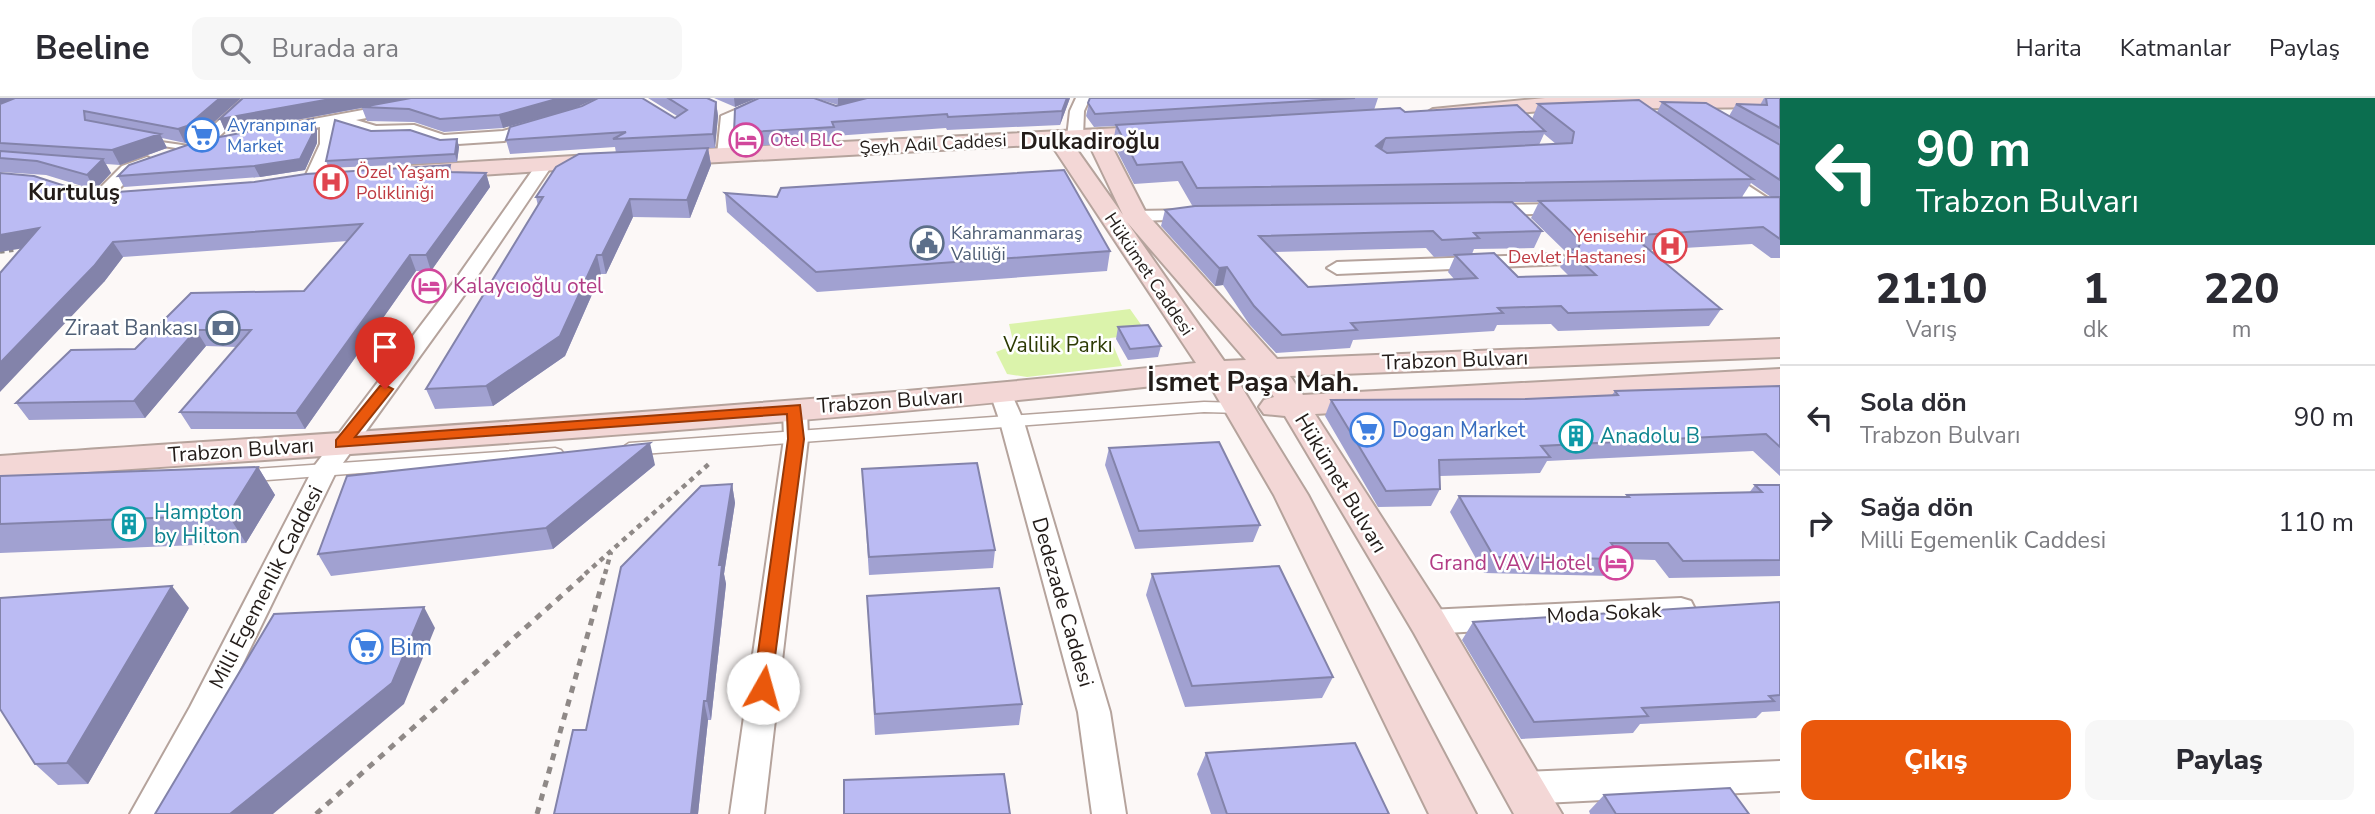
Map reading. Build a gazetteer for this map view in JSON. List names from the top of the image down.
{
  "streets": {
    "main road": [
      "Şeyh Adil Caddesi",
      "Hükümet Caddesi",
      "Trabzon Bulvarı",
      "Hükümet Bulvarı"
    ],
    "street": ["Milli Egemenlik Caddesi", "Dedezade Caddesi", "Moda Sokak"]
  },
  "crossings": [
    ["Şeyh Adil Caddesi", "Hükümet Caddesi"],
    ["Şeyh Adil Caddesi", "Hükümet Bulvarı"],
    ["Şeyh Adil Caddesi", "Milli Egemenlik Caddesi"],
    ["Hükümet Caddesi", "Trabzon Bulvarı"],
    ["Hükümet Caddesi", "Hükümet Bulvarı"],
    ["Trabzon Bulvarı", "Hükümet Bulvarı"],
    ["Trabzon Bulvarı", "Milli Egemenlik Caddesi"],
    ["Trabzon Bulvarı", "Dedezade Caddesi"],
    ["Hükümet Bulvarı", "Moda Sokak"]
  ],
  "districts": ["Dulkadiroğlu", "Kurtuluş", "İsmet Paşa Mah."],
  "parks": ["Valilik Parkı"],
  "places": {
    "supermarket": ["Ayranpınar Market", "Dogan Market", "Bim"],
    "hotel": ["Otel BLC", "Kalaycıoğlu otel", "Grand VAV Hotel"],
    "hospital": ["Özel Yaşam Polikliniği", "Yenisehir Devlet Hastanesi"],
    "public building": ["Kahramanmaraş Valiliği"],
    "bank": ["Ziraat Bankası"],
    "building": ["Anadolu B", "Hampton by Hilton"]
  },
  "page": {
    "header": "Beeline",
    "search": "Burada ara",
    "nav": ["Harita", "Katmanlar", "Paylaş"],
    "turn": ["90 m", "Trabzon Bulvarı"],
    "eta": [
      "21:10",
      "Varış",
      "1",
      "dk",
      "220",
      "m"
    ],
    "list": [
      {
        "name": "Sola dön",
        "note": "Trabzon Bulvarı",
        "value": "90 m"
      },
      {
        "name": "Sağa dön",
        "note": "Milli Egemenlik Caddesi",
        "value": "110 m"
      }
    ],
    "buttons": ["Çıkış", "Paylaş"]
  }
}
